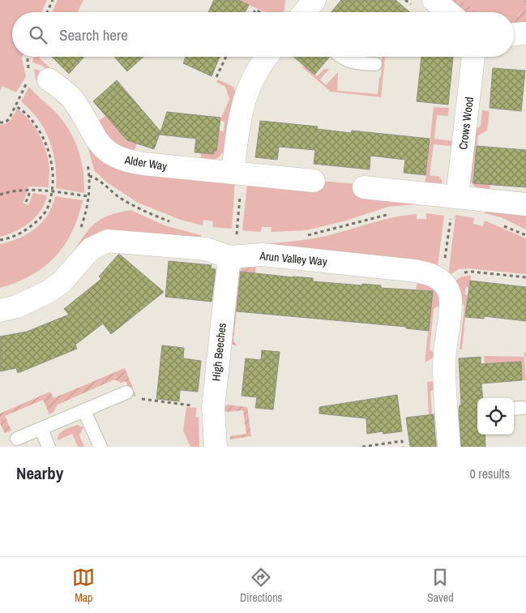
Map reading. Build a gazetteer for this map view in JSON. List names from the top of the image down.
{
  "streets": {
    "street": [
      "Crows Wood",
      "Alder Way",
      "Arun Valley Way",
      "High Beeches"
    ]
  },
  "crossings": [
    ["Arun Valley Way", "High Beeches"]
  ],
  "page": {
    "search": "Search here",
    "heading": ["Nearby", "0 results"],
    "nav": ["Map", "Directions", "Saved"]
  }
}
